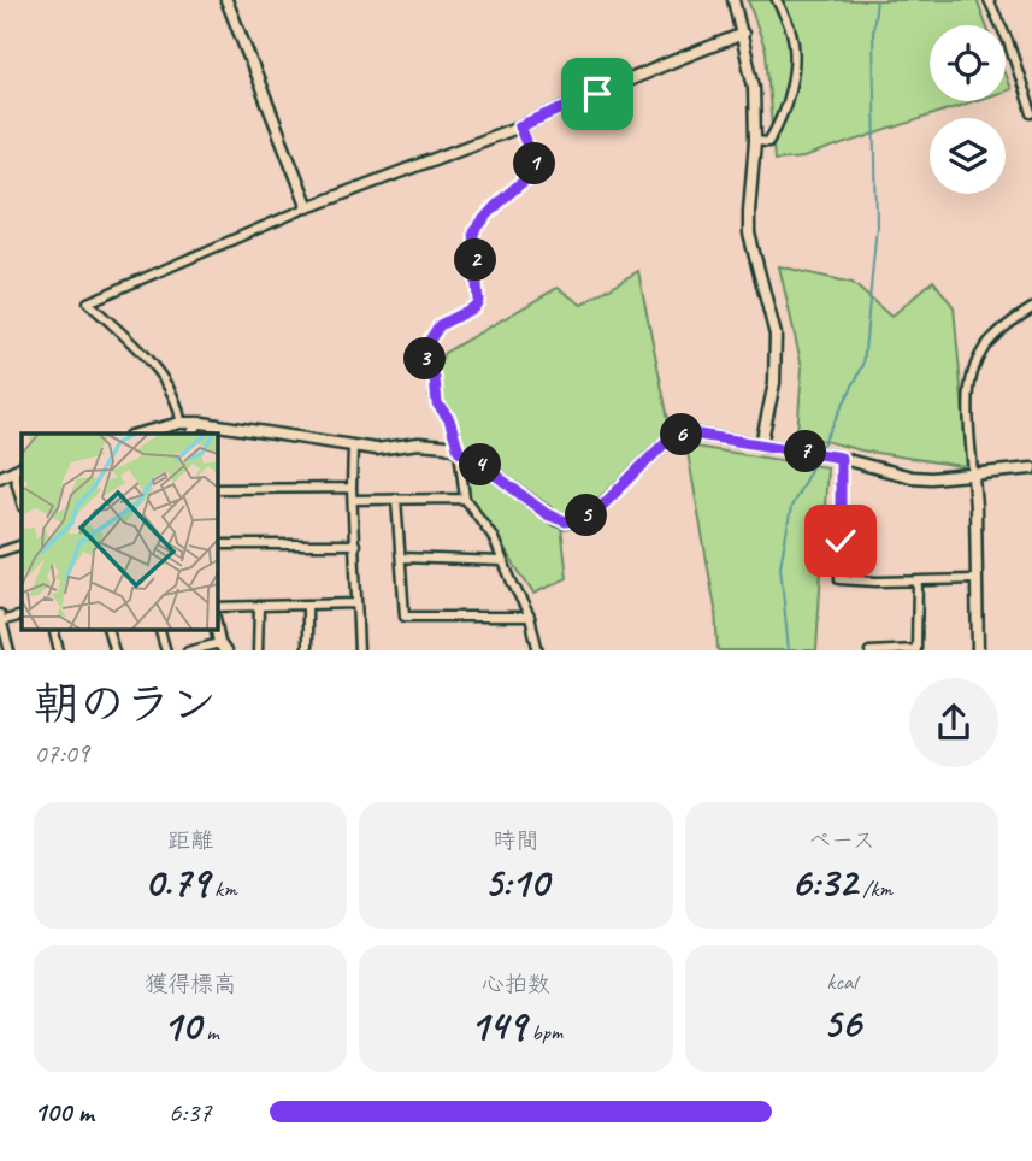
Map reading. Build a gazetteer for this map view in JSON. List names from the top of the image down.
{
  "page": {
    "pins": [
      "1",
      "2",
      "3",
      "6",
      "7",
      "4",
      "5"
    ],
    "heading": ["朝のラン", "07:09"],
    "stats": [
      ["距離", "0.79 km"],
      ["時間", "5:10"],
      ["ペース", "6:32 /km"],
      ["獲得標高", "10 m"],
      ["心拍数", "149 bpm"],
      ["kcal", "56"]
    ],
    "list": [
      {
        "name": "100 m",
        "note": "6:37"
      }
    ]
  }
}
